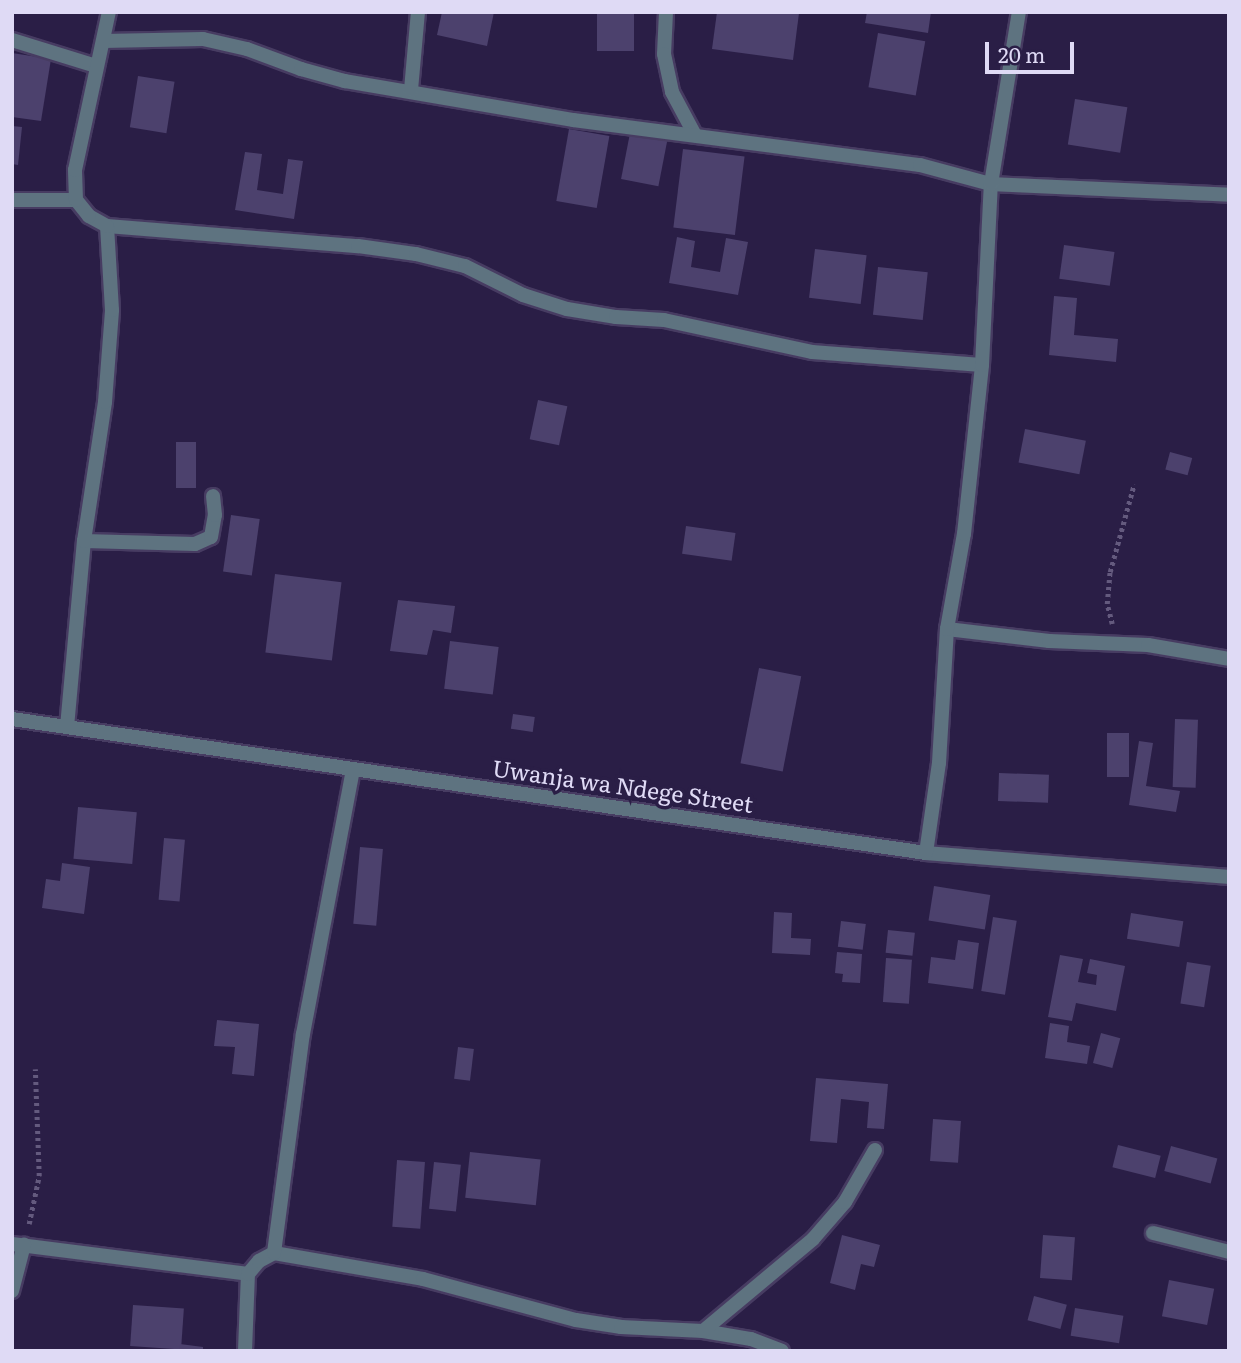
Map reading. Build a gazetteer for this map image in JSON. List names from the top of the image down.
{
  "streets": {
    "street": ["Uwanja wa Ndege Street"]
  },
  "scale_bar": "20 m"
}
